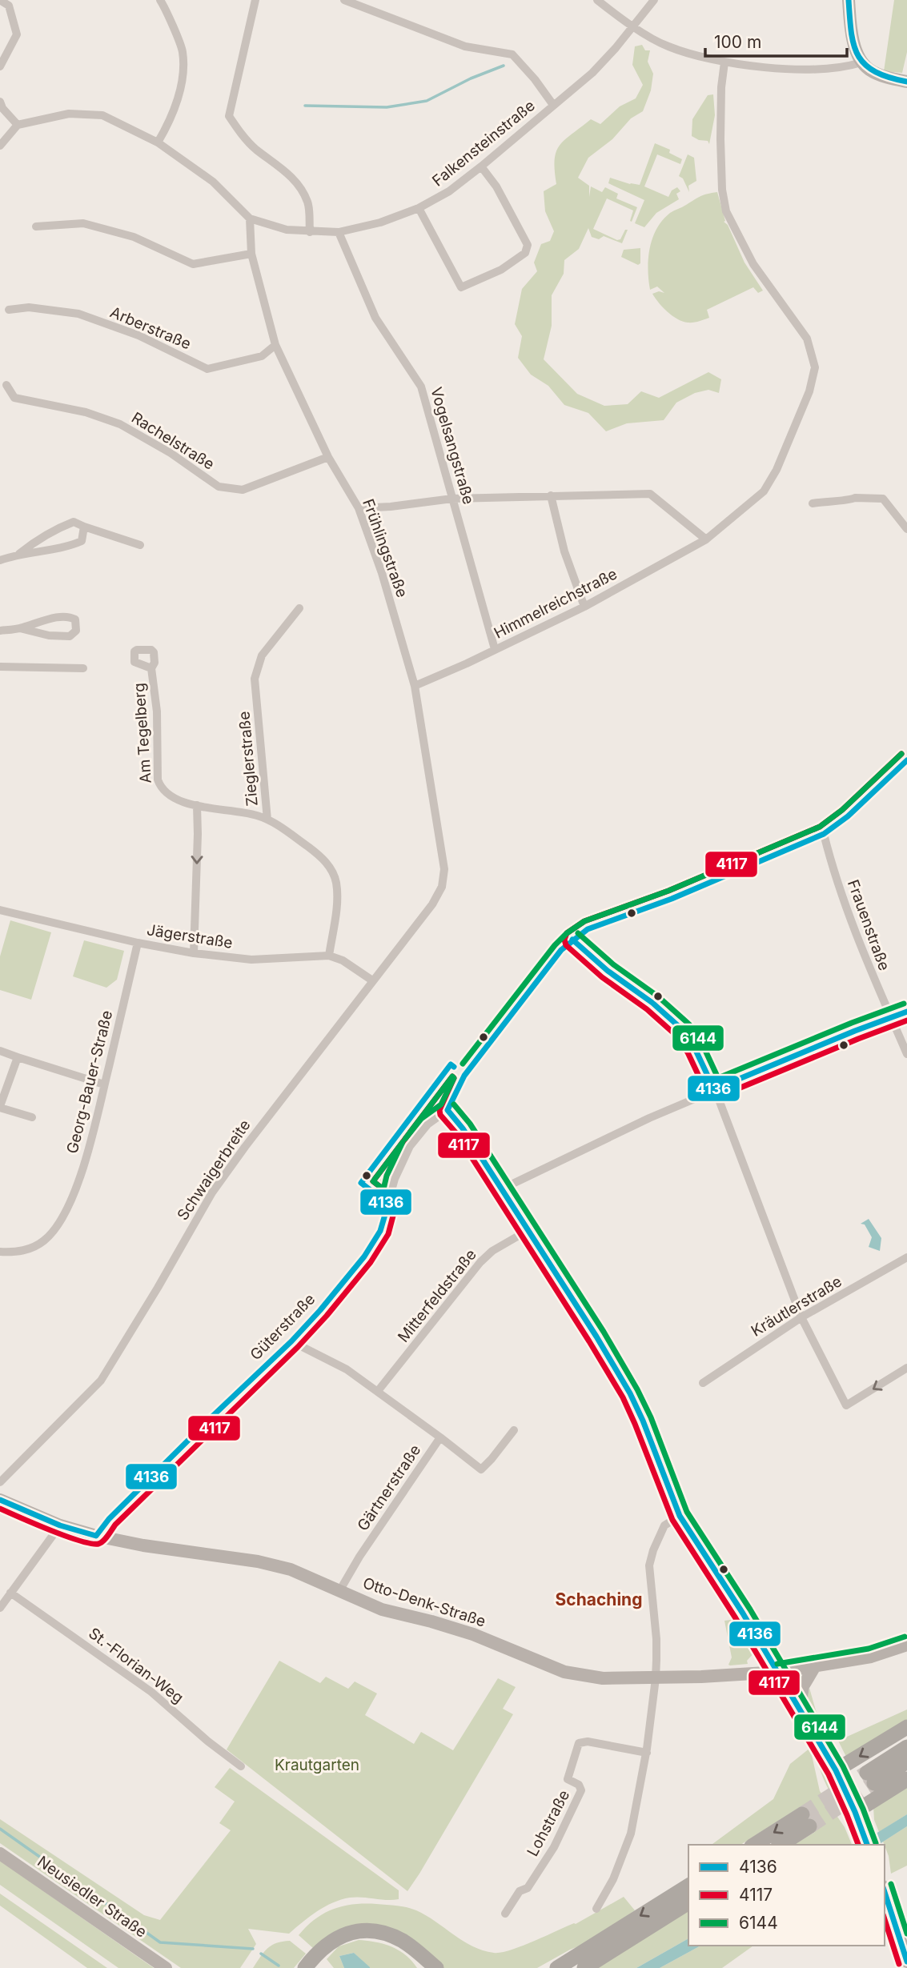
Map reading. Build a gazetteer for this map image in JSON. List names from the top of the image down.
{
  "streets": {
    "street": [
      "Falkensteinstraße",
      "Arberstraße",
      "Rachelstraße",
      "Vogelsangstraße",
      "Frühlingstraße",
      "Himmelreichstraße",
      "Am Tegelberg",
      "Zieglerstraße",
      "Frauenstraße",
      "Jägerstraße",
      "Georg-Bauer-Straße",
      "Schwaigerbreite",
      "Mitterfeldstraße",
      "Kräutlerstraße",
      "Güterstraße",
      "Gärtnerstraße",
      "Otto-Denk-Straße",
      "St.-Florian-Weg",
      "Lohstraße",
      "Neusiedler Straße"
    ]
  },
  "crossings": [
    ["Falkensteinstraße", "Vogelsangstraße"],
    ["Falkensteinstraße", "Frühlingstraße"],
    ["Arberstraße", "Frühlingstraße"],
    ["Rachelstraße", "Frühlingstraße"],
    ["Vogelsangstraße", "Himmelreichstraße"],
    ["Frühlingstraße", "Himmelreichstraße"],
    ["Frühlingstraße", "Schwaigerbreite"],
    ["Am Tegelberg", "Zieglerstraße"],
    ["Zieglerstraße", "Jägerstraße"],
    ["Jägerstraße", "Georg-Bauer-Straße"],
    ["Jägerstraße", "Schwaigerbreite"],
    ["Mitterfeldstraße", "Gärtnerstraße"],
    ["Güterstraße", "Gärtnerstraße"],
    ["Güterstraße", "Otto-Denk-Straße"],
    ["Gärtnerstraße", "Otto-Denk-Straße"]
  ],
  "districts": ["Schaching"],
  "parks": ["Krautgarten"],
  "lines": ["transit line 4136", "transit line 4117", "transit line 6144"],
  "legend": ["4136", "4117", "6144"],
  "scale_bar": "100 m"
}
